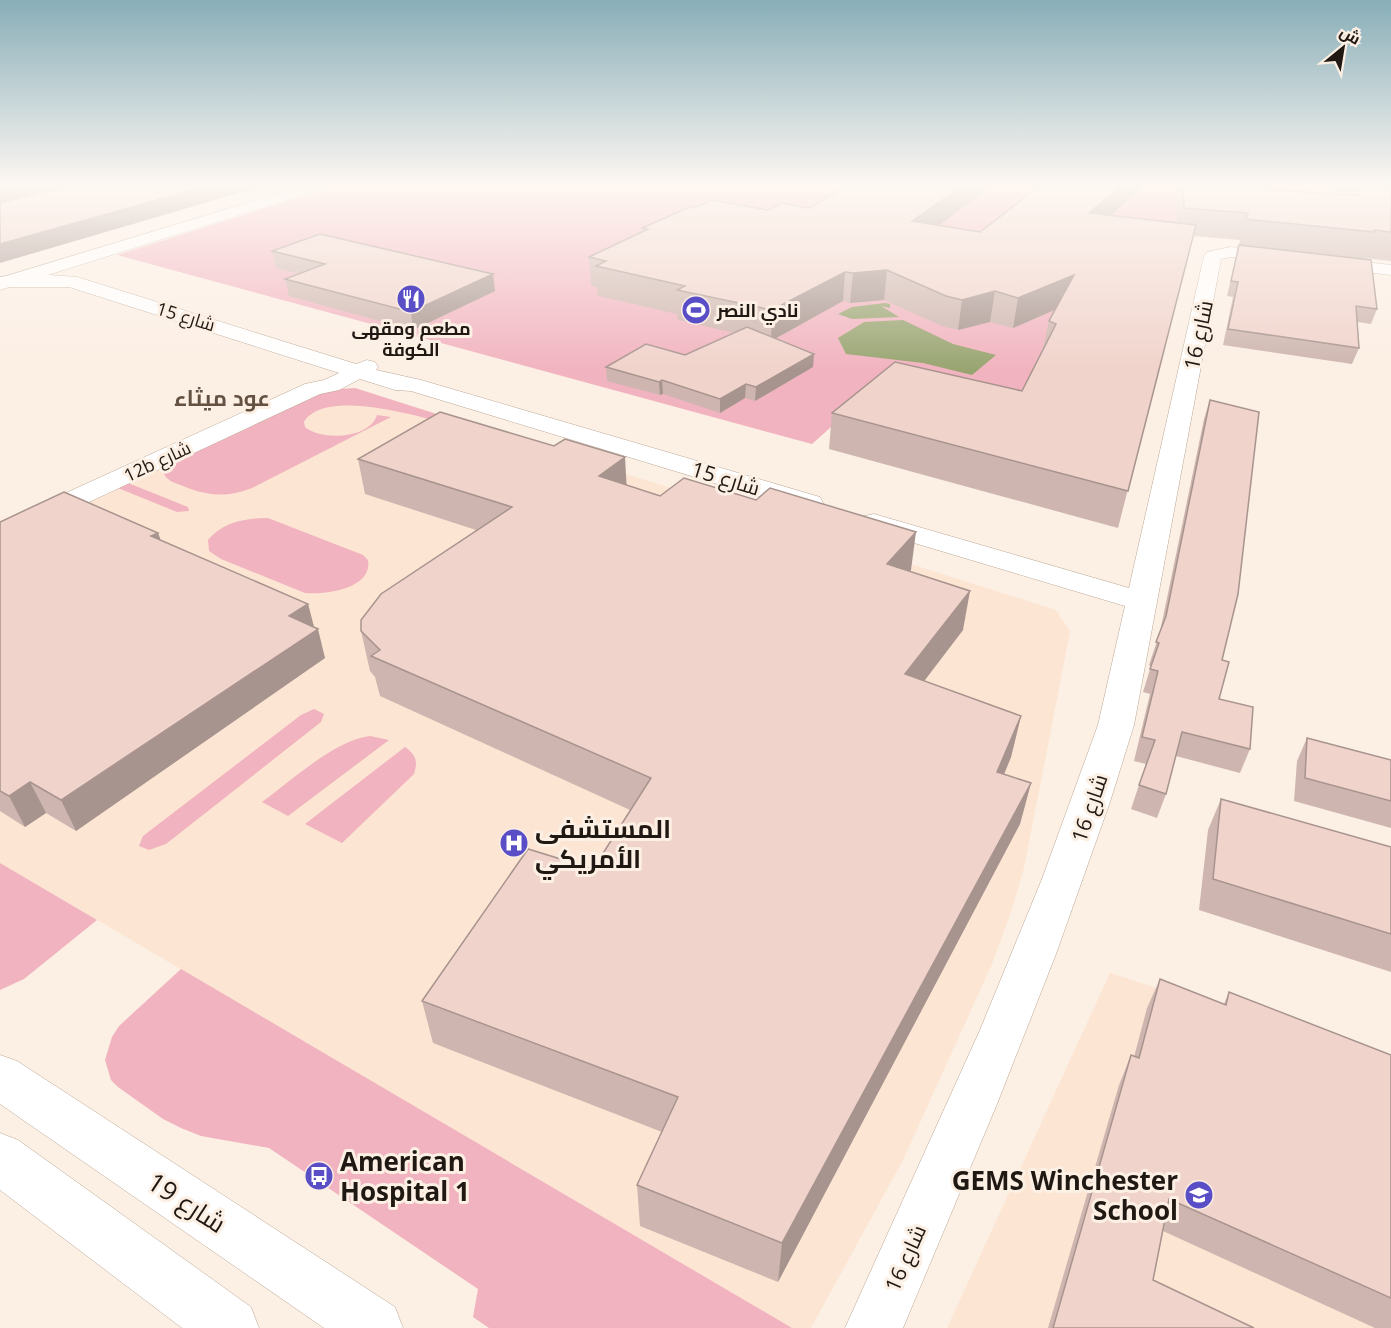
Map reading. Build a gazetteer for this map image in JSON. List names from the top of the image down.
{
  "streets": {
    "street": [
      "شارع 15",
      "شارع 16",
      "12b شارع",
      "شارع 19"
    ]
  },
  "crossings": [
    ["شارع 15", "شارع 16"],
    ["شارع 15", "12b شارع"]
  ],
  "districts": ["عود ميثاء"],
  "places": {
    "restaurant": ["مطعم ومقهى الكوفة"],
    "sports": ["نادي النصر"],
    "hospital": ["المستشفى الأمريكي"],
    "bus stop": ["American Hospital 1"],
    "school or university": ["GEMS Winchester School"]
  },
  "north": "top right"
}
